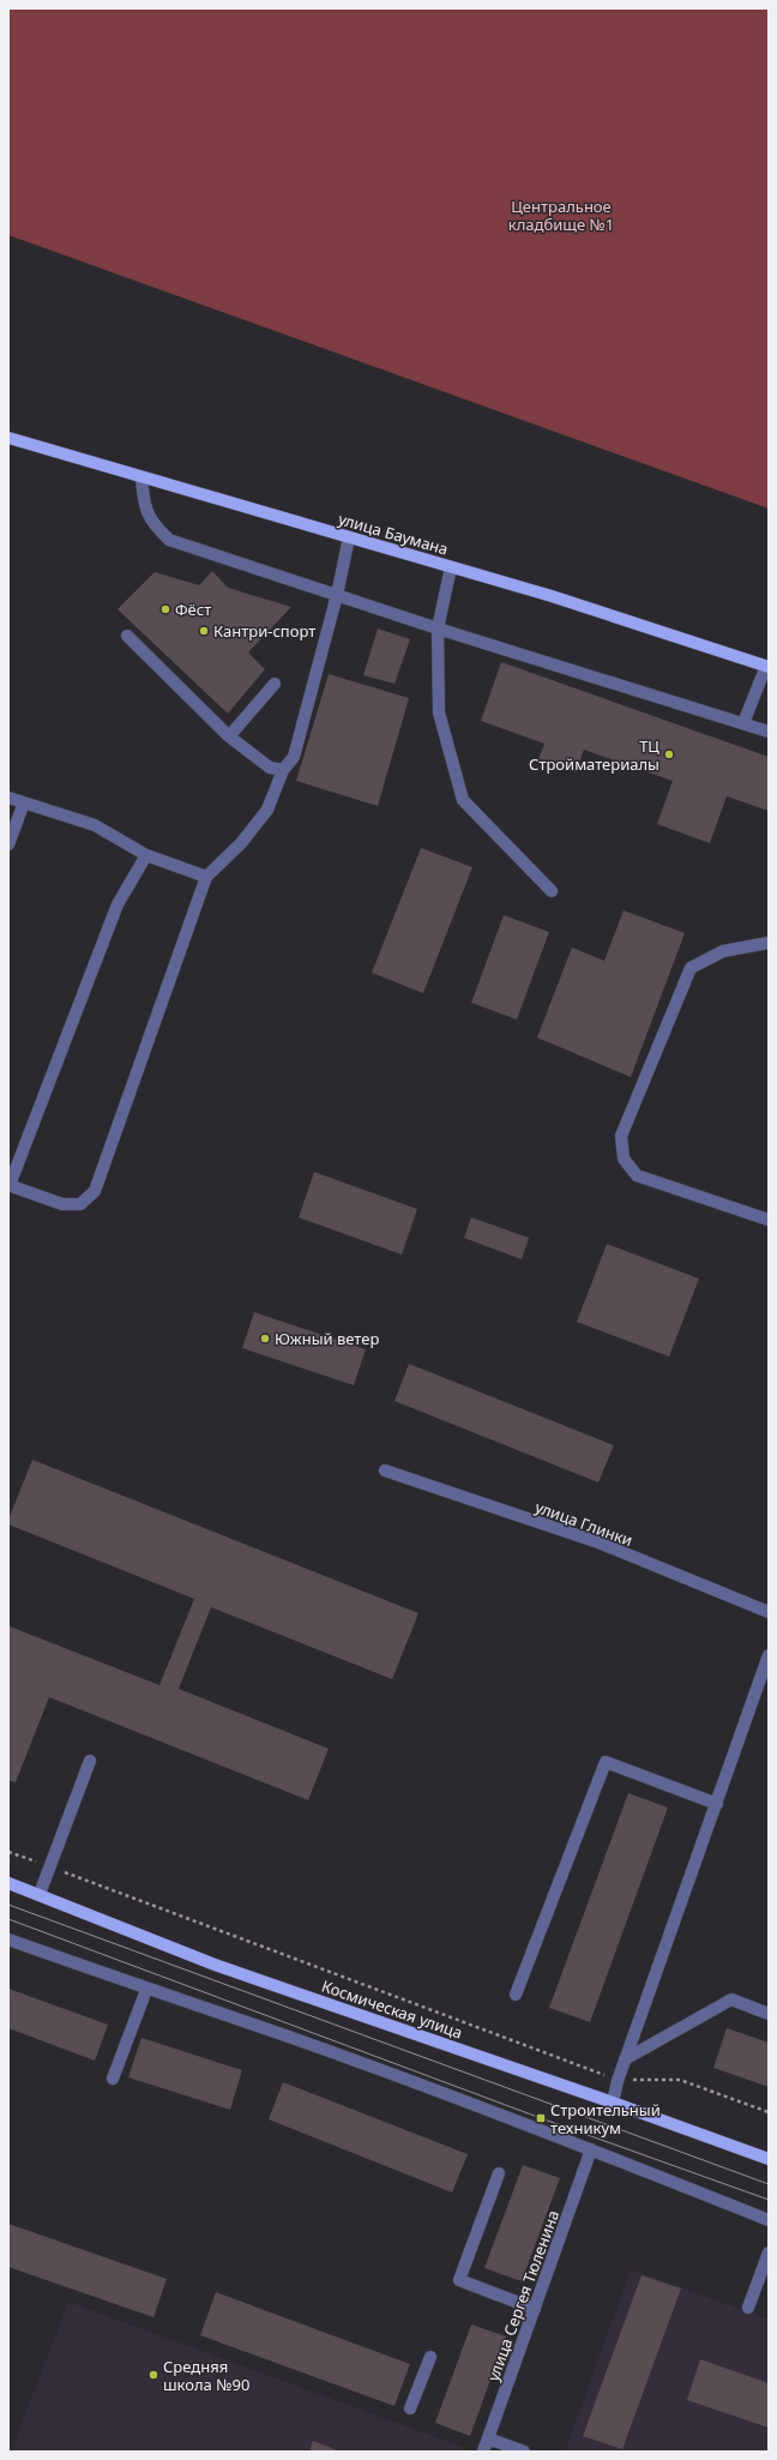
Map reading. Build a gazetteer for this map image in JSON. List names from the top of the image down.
{
  "streets": {
    "main road": ["улица Баумана", "Космическая улица"],
    "street": ["улица Глинки", "улица Сергея Тюленина"]
  },
  "parks": ["Центральное кладбище №1"],
  "places": {
    "other": [
      "Фёст",
      "Кантри-спорт",
      "ТЦ Стройматериалы",
      "Южный ветер",
      "Средняя школа №90"
    ],
    "transit": ["Строительный техникум"]
  }
}
